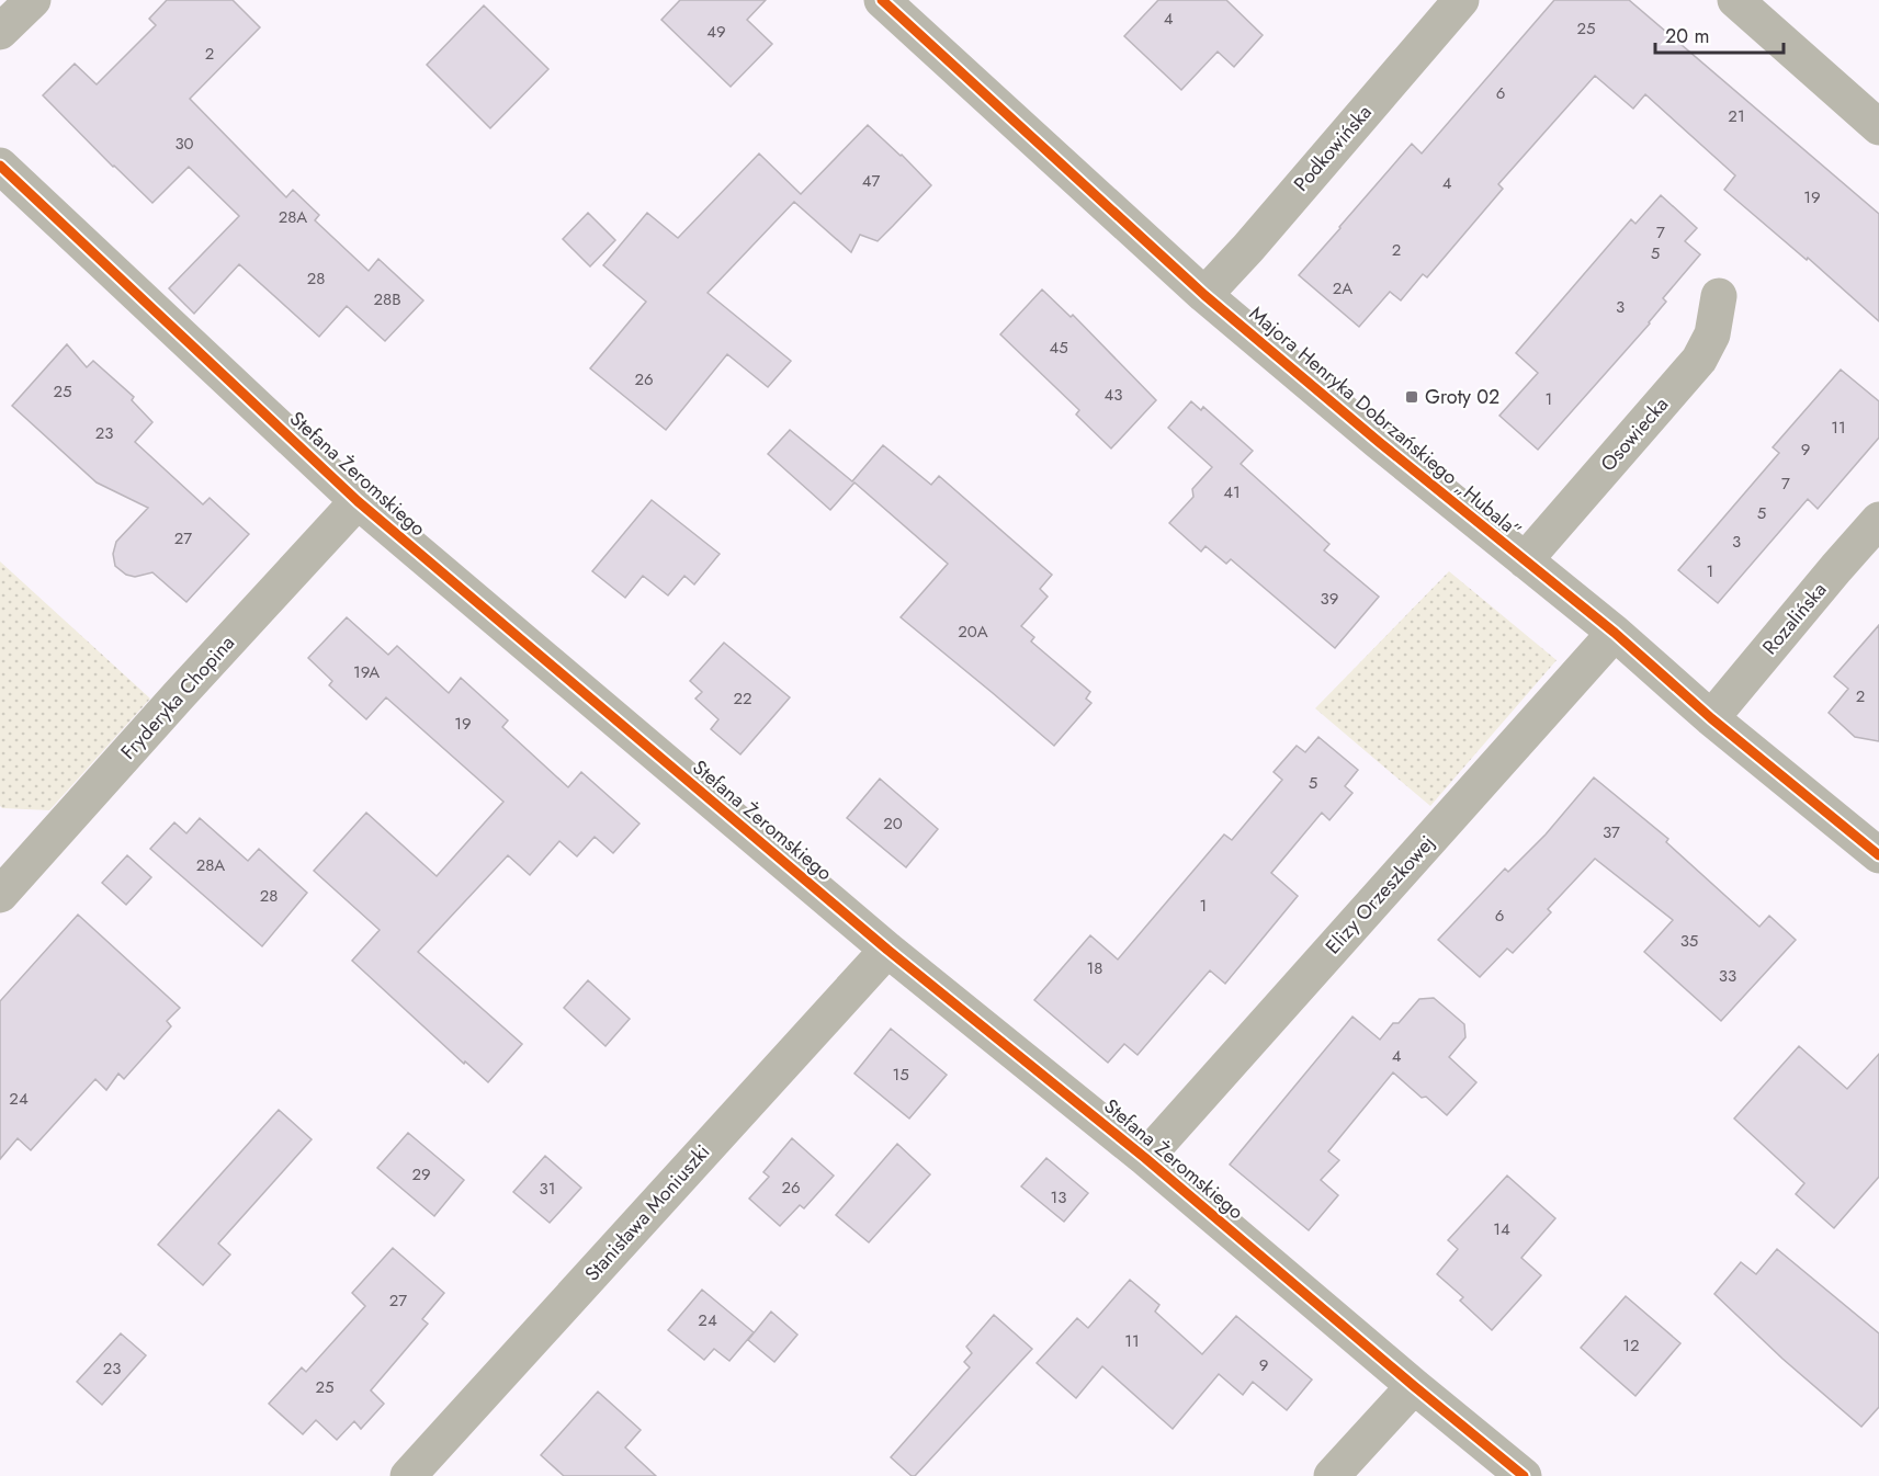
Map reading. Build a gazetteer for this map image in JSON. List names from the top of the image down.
{
  "streets": {
    "street": [
      "Podkowińska",
      "Majora Henryka Dobrzańskiego „Hubala”",
      "Osowiecka",
      "Stefana Żeromskiego",
      "Rozalińska",
      "Fryderyka Chopina",
      "Elizy Orzeszkowej",
      "Stanisława Moniuszki"
    ]
  },
  "crossings": [
    ["Podkowińska", "Majora Henryka Dobrzańskiego „Hubala”"],
    ["Majora Henryka Dobrzańskiego „Hubala”", "Osowiecka"],
    ["Majora Henryka Dobrzańskiego „Hubala”", "Rozalińska"],
    ["Majora Henryka Dobrzańskiego „Hubala”", "Elizy Orzeszkowej"],
    ["Stefana Żeromskiego", "Fryderyka Chopina"],
    ["Stefana Żeromskiego", "Elizy Orzeszkowej"],
    ["Stefana Żeromskiego", "Stanisława Moniuszki"]
  ],
  "places": {
    "transit": ["Groty 02"]
  },
  "house_numbers": [
    "4",
    "25",
    "49",
    "2",
    "6",
    "21",
    "30",
    "47",
    "4",
    "19",
    "28A",
    "7",
    "2",
    "5",
    "28",
    "2A",
    "28B",
    "3",
    "45",
    "26",
    "25",
    "43",
    "1",
    "11",
    "23",
    "9",
    "7",
    "41",
    "5",
    "27",
    "3",
    "1",
    "39",
    "20A",
    "19A",
    "2",
    "22",
    "19",
    "5",
    "20",
    "37",
    "28A",
    "28",
    "1",
    "6",
    "35",
    "18",
    "33",
    "4",
    "15",
    "24",
    "29",
    "26",
    "31",
    "13",
    "14",
    "27",
    "24",
    "11",
    "12",
    "9",
    "23",
    "25"
  ],
  "scale_bar": "20 m"
}
